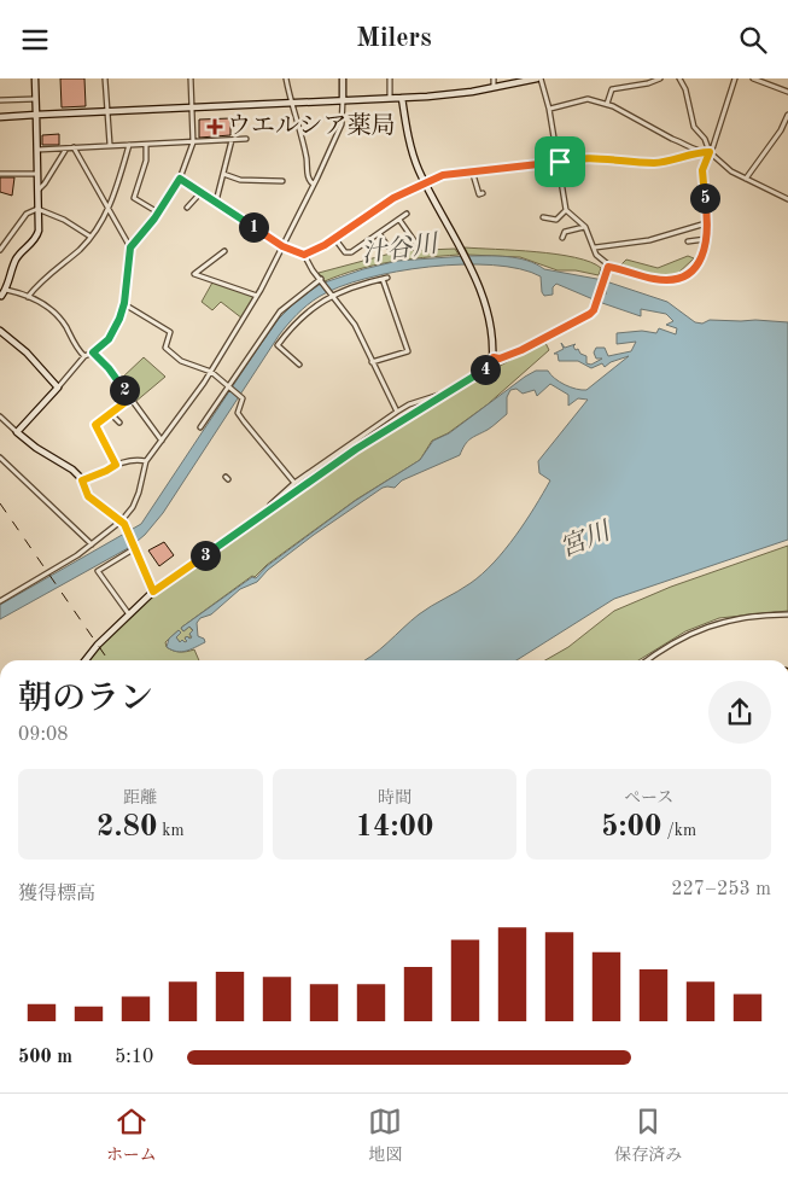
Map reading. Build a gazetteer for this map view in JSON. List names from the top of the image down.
{
  "water": ["汁谷川", "宮川"],
  "places": {
    "health": ["ウエルシア薬局"]
  },
  "page": {
    "header": "Milers",
    "pins": [
      "5",
      "1",
      "4",
      "2",
      "3"
    ],
    "heading": ["朝のラン", "09:08"],
    "stats": [
      ["距離", "2.80 km"],
      ["時間", "14:00"],
      ["ペース", "5:00 /km"]
    ],
    "chart": ["獲得標高", "227–253 m"],
    "list": [
      {
        "name": "500 m",
        "note": "5:10"
      }
    ],
    "tabs": ["ホーム", "地図", "保存済み"]
  }
}
